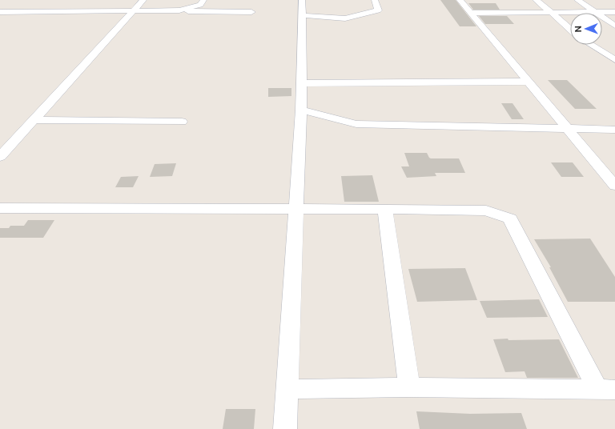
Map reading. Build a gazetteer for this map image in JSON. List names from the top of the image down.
{
  "north": "left"
}
